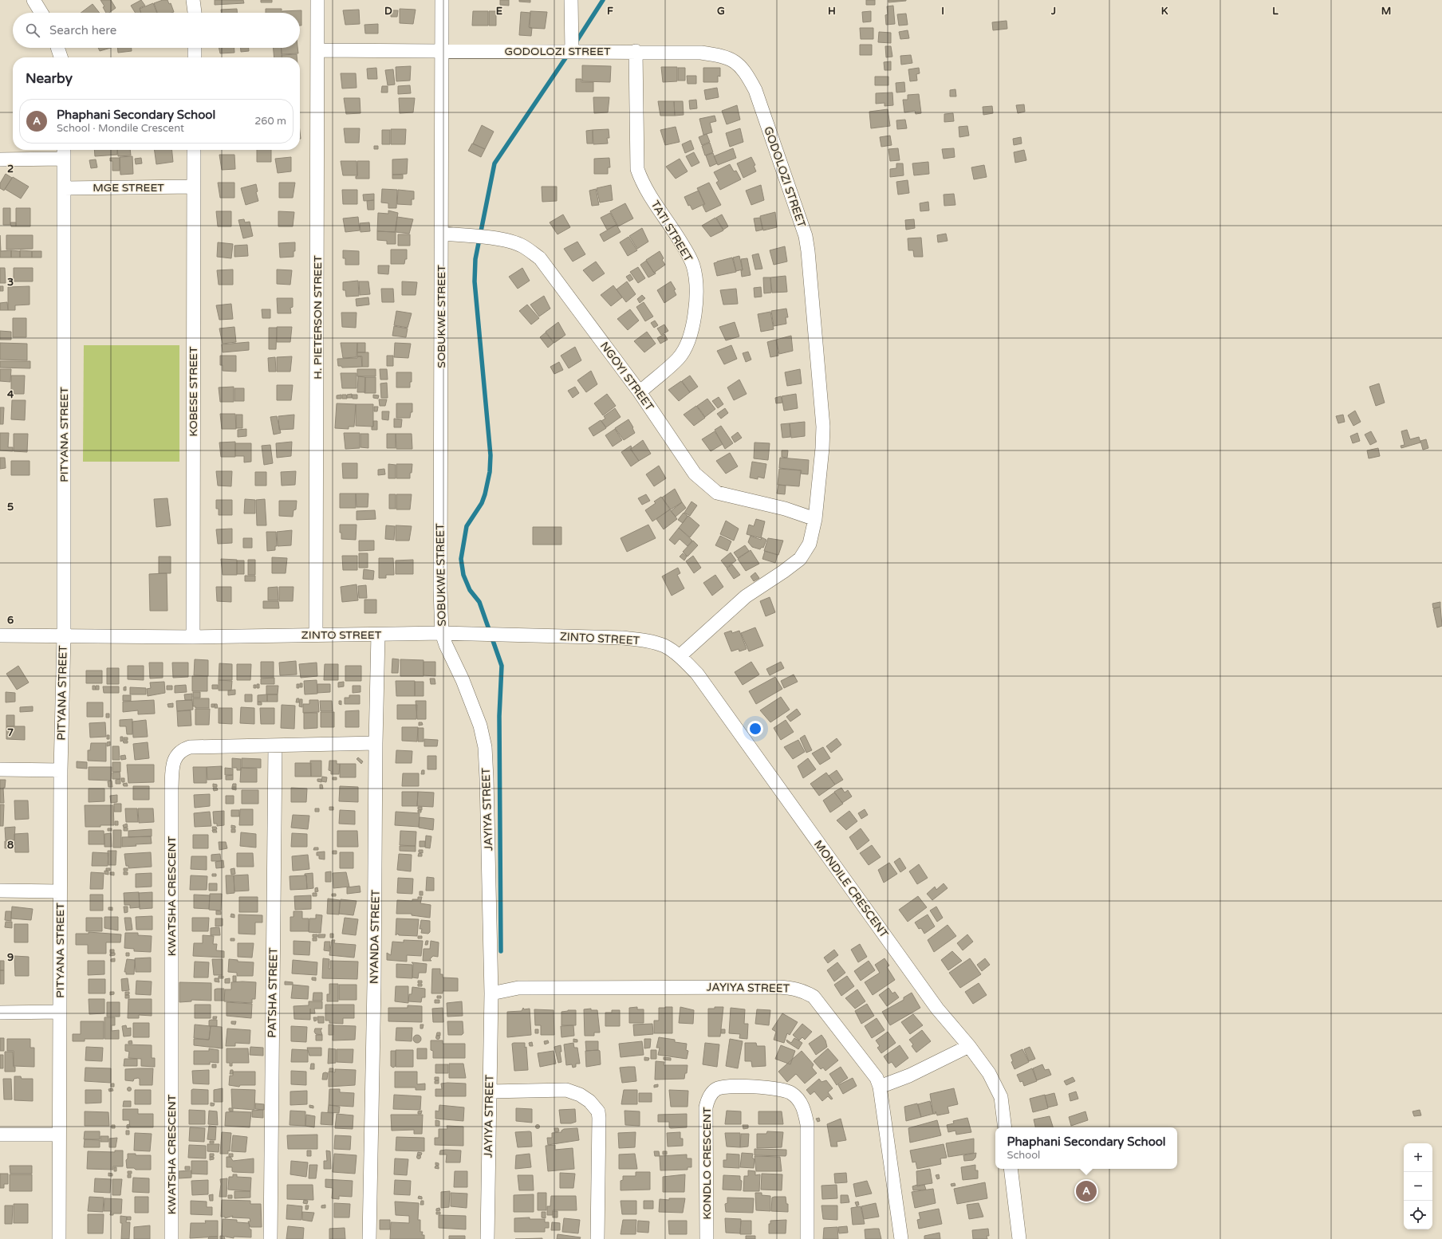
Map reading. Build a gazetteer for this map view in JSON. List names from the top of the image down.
{
  "streets": {
    "street": [
      "GODOLOZI STREET",
      "MGE STREET",
      "TATI STREET",
      "SOBUKWE STREET",
      "H. PIETERSON STREET",
      "NGOYI STREET",
      "KOBESE STREET",
      "PITYANA STREET",
      "ZINTO STREET",
      "JAYIYA STREET",
      "MONDILE CRESCENT",
      "KWATSHA CRESCENT",
      "NYANDA STREET",
      "PATSHA STREET",
      "KONDLO CRESCENT"
    ]
  },
  "crossings": [
    ["GODOLOZI STREET", "TATI STREET"],
    ["GODOLOZI STREET", "SOBUKWE STREET"],
    ["GODOLOZI STREET", "H. PIETERSON STREET"],
    ["GODOLOZI STREET", "NGOYI STREET"],
    ["GODOLOZI STREET", "ZINTO STREET"],
    ["GODOLOZI STREET", "MONDILE CRESCENT"],
    ["MGE STREET", "KOBESE STREET"],
    ["MGE STREET", "PITYANA STREET"],
    ["TATI STREET", "NGOYI STREET"],
    ["SOBUKWE STREET", "NGOYI STREET"],
    ["SOBUKWE STREET", "ZINTO STREET"],
    ["SOBUKWE STREET", "JAYIYA STREET"],
    ["H. PIETERSON STREET", "ZINTO STREET"],
    ["KOBESE STREET", "ZINTO STREET"],
    ["PITYANA STREET", "ZINTO STREET"],
    ["ZINTO STREET", "JAYIYA STREET"],
    ["ZINTO STREET", "MONDILE CRESCENT"],
    ["ZINTO STREET", "NYANDA STREET"],
    ["KWATSHA CRESCENT", "NYANDA STREET"],
    ["KWATSHA CRESCENT", "PATSHA STREET"]
  ],
  "page": {
    "search": "Search here",
    "heading": "Nearby",
    "list": [
      {
        "mark": "A",
        "name": "Phaphani Secondary School",
        "note": "School · Mondile Crescent",
        "value": "260 m"
      }
    ],
    "popup": ["Phaphani Secondary School", "School"],
    "map_buttons": ["+", "−"],
    "pins": "A"
  },
  "grid": {
    "columns": [
      "D",
      "E",
      "F",
      "G",
      "H",
      "I",
      "J",
      "K",
      "L",
      "M"
    ],
    "rows": [
      "2",
      "3",
      "4",
      "5",
      "6",
      "7",
      "8",
      "9"
    ]
  }
}
